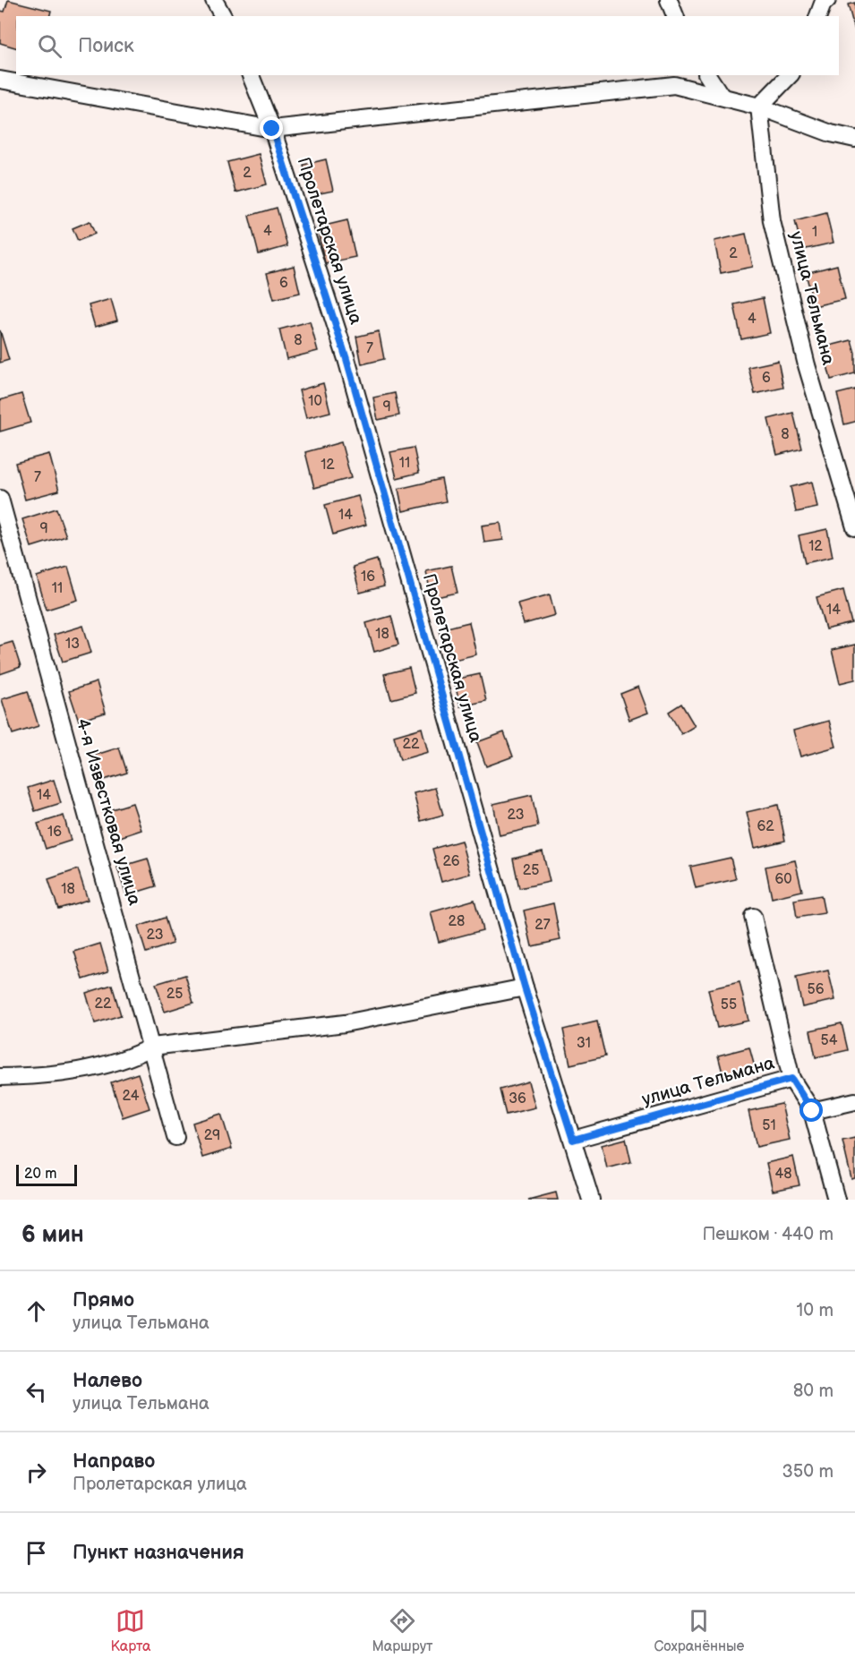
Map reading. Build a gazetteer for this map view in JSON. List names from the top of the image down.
{
  "streets": {
    "street": ["Пролетарская улица", "улица Тельмана", "4-я Известковая улица"]
  },
  "crossings": [
    ["Пролетарская улица", "улица Тельмана"]
  ],
  "house_numbers": [
    "2",
    "4",
    "1",
    "2",
    "6",
    "4",
    "8",
    "7",
    "6",
    "10",
    "9",
    "8",
    "11",
    "12",
    "7",
    "14",
    "9",
    "12",
    "16",
    "11",
    "14",
    "18",
    "13",
    "22",
    "14",
    "23",
    "62",
    "16",
    "26",
    "25",
    "60",
    "18",
    "28",
    "27",
    "23",
    "56",
    "25",
    "22",
    "55",
    "54",
    "31",
    "24",
    "36",
    "51",
    "29",
    "48"
  ],
  "scale_bar": "20 m",
  "page": {
    "search": "Поиск",
    "scale": "20 m",
    "heading": ["6 мин", "Пешком · 440 m"],
    "list": [
      ["Прямо", "улица Тельмана", "10 m"],
      ["Налево", "улица Тельмана", "80 m"],
      ["Направо", "Пролетарская улица", "350 m"],
      "Пункт назначения"
    ],
    "nav": ["Карта", "Маршрут", "Сохранённые"]
  }
}
